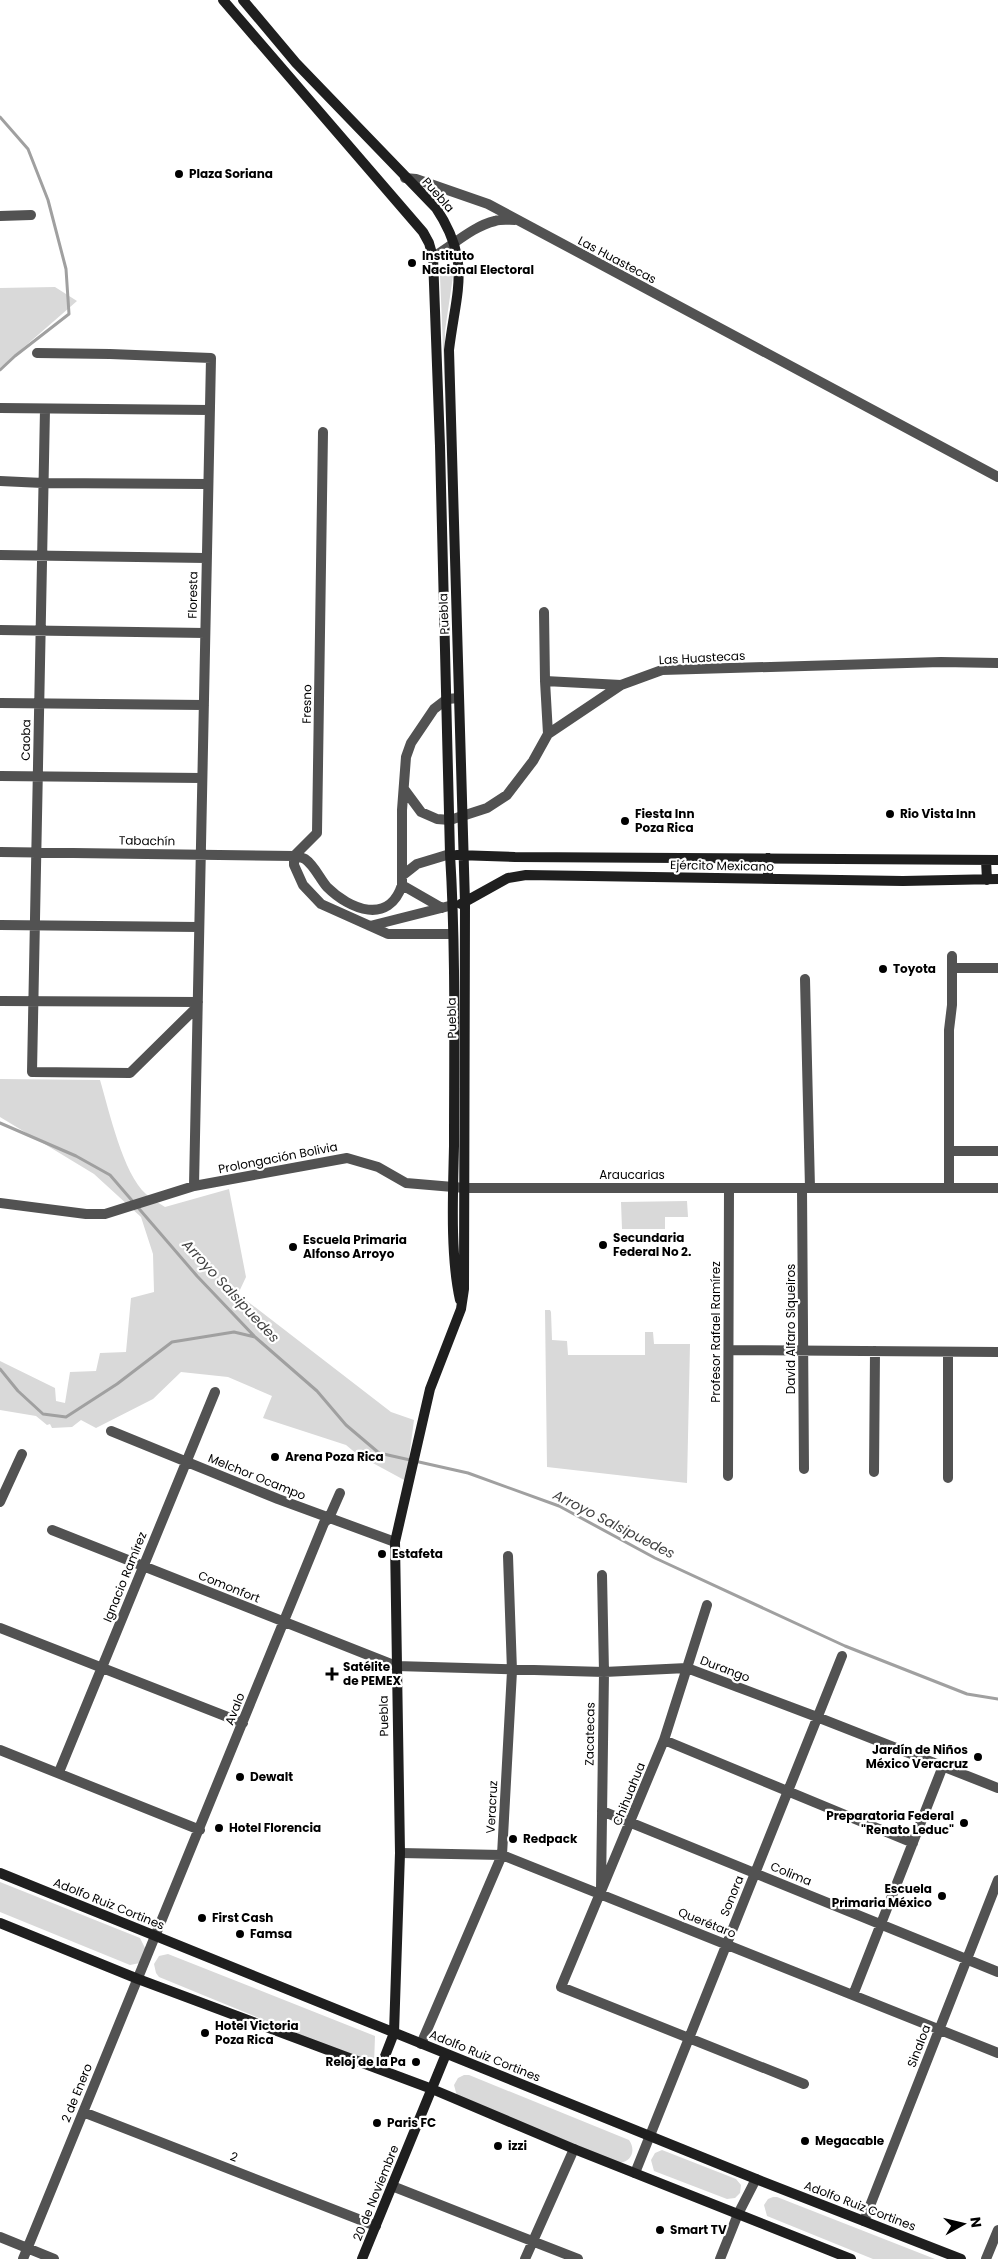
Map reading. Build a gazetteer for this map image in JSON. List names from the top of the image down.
{
  "streets": {
    "main road": [
      "Puebla",
      "Ejército Mexicano",
      "Adolfo Ruiz Cortines",
      "20 de Noviembre"
    ],
    "street": [
      "Las Huastecas",
      "Floresta",
      "Fresno",
      "Caoba",
      "Tabachín",
      "Prolongación Bolivia",
      "Araucarias",
      "David Alfaro Siqueiros",
      "Profesor Rafael Ramírez",
      "Melchor Ocampo",
      "Ignacio Ramírez",
      "Comonfort",
      "Durango",
      "Avalo",
      "Zacatecas",
      "Chihuahua",
      "Veracruz",
      "Colima",
      "Sonora",
      "Querétaro",
      "Sinaloa",
      "2 de Enero",
      "2"
    ]
  },
  "crossings": [
    ["Puebla", "Las Huastecas"],
    ["Puebla", "Ejército Mexicano"],
    ["Puebla", "Prolongación Bolivia"],
    ["Puebla", "Araucarias"],
    ["Puebla", "Melchor Ocampo"],
    ["Puebla", "Comonfort"],
    ["Puebla", "Durango"],
    ["Puebla", "Adolfo Ruiz Cortines"],
    ["Puebla", "Querétaro"],
    ["Floresta", "Caoba"],
    ["Floresta", "Tabachín"],
    ["Floresta", "Prolongación Bolivia"],
    ["Fresno", "Tabachín"],
    ["Caoba", "Tabachín"],
    ["Prolongación Bolivia", "Araucarias"],
    ["Araucarias", "David Alfaro Siqueiros"],
    ["Araucarias", "Profesor Rafael Ramírez"],
    ["Melchor Ocampo", "Ignacio Ramírez"],
    ["Melchor Ocampo", "Avalo"],
    ["Ignacio Ramírez", "Comonfort"],
    ["Comonfort", "Durango"],
    ["Comonfort", "Avalo"],
    ["Durango", "Zacatecas"],
    ["Durango", "Chihuahua"],
    ["Durango", "Veracruz"],
    ["Durango", "Sonora"],
    ["Avalo", "Adolfo Ruiz Cortines"],
    ["Avalo", "2 de Enero"],
    ["Zacatecas", "Chihuahua"],
    ["Zacatecas", "Colima"],
    ["Zacatecas", "Querétaro"],
    ["Chihuahua", "Colima"],
    ["Chihuahua", "Sonora"],
    ["Chihuahua", "Querétaro"],
    ["Veracruz", "Adolfo Ruiz Cortines"],
    ["Veracruz", "Querétaro"],
    ["Colima", "Sonora"],
    ["Colima", "Sinaloa"],
    ["Sonora", "Adolfo Ruiz Cortines"],
    ["Sonora", "Querétaro"],
    ["Adolfo Ruiz Cortines", "Sinaloa"],
    ["Adolfo Ruiz Cortines", "2 de Enero"],
    ["Adolfo Ruiz Cortines", "20 de Noviembre"],
    ["Querétaro", "Sinaloa"],
    ["2 de Enero", "2"],
    ["2", "20 de Noviembre"]
  ],
  "water": ["Arroyo Salsipuedes"],
  "places": {
    "other": [
      "Plaza Soriana",
      "Instituto Nacional Electoral",
      "Rio Vista Inn",
      "Fiesta Inn Poza Rica",
      "Toyota",
      "Secundaria Federal No 2.",
      "Escuela Primaria Alfonso Arroyo",
      "Arena Poza Rica",
      "Estafeta",
      "Jardín de Niños México Veracruz",
      "Dewalt",
      "Preparatoria Federal \"Renato Leduc\"",
      "Hotel Florencia",
      "Redpack",
      "Escuela Primaria México",
      "First Cash",
      "Famsa",
      "Hotel Victoria Poza Rica",
      "Reloj de la Pa",
      "Paris FC",
      "Megacable",
      "izzi",
      "Smart TV"
    ],
    "health": ["Satélite de PEMEX"]
  },
  "north": "right"
}
